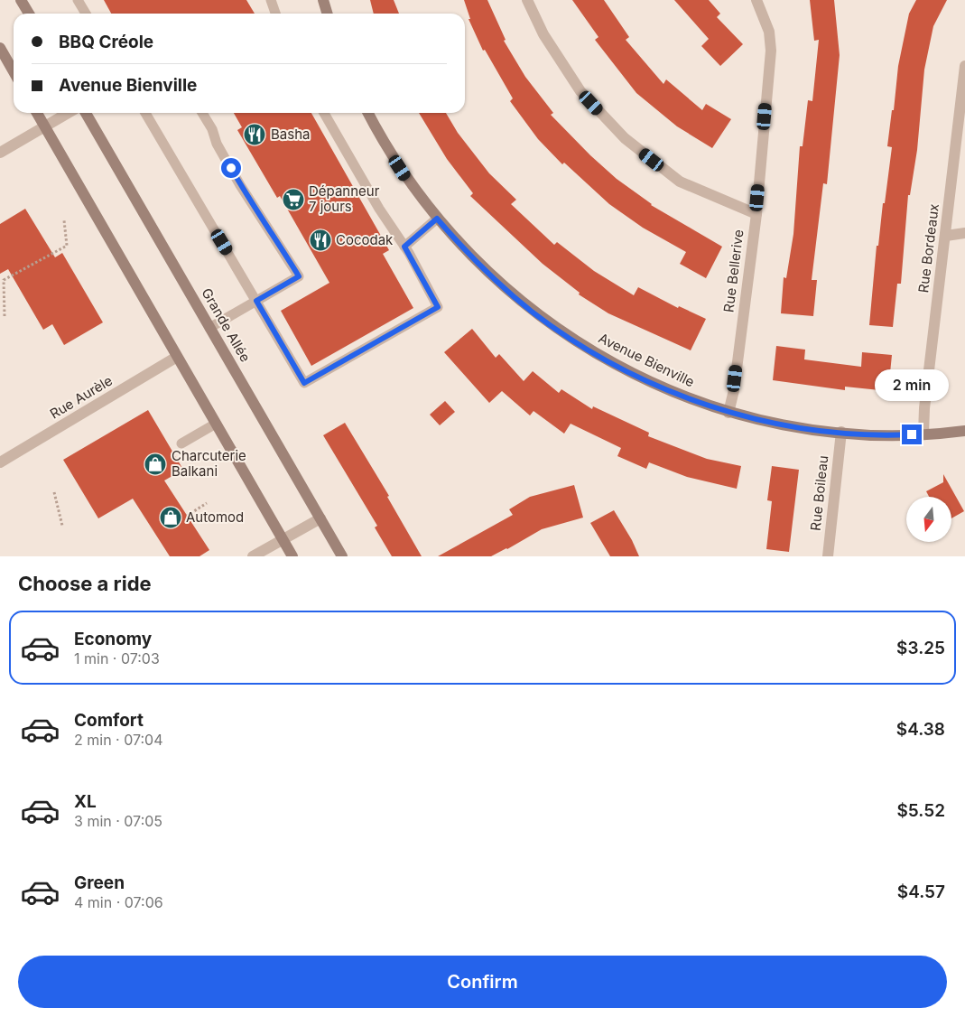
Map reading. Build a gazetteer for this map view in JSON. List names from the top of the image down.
{
  "streets": {
    "main road": ["Grande Allée", "Avenue Bienville"],
    "street": [
      "Rue Bordeaux",
      "Rue Bellerive",
      "Rue Aurèle",
      "Rue Boileau"
    ]
  },
  "crossings": [
    ["Rue Bordeaux", "Avenue Bienville"],
    ["Rue Bellerive", "Avenue Bienville"],
    ["Avenue Bienville", "Rue Boileau"]
  ],
  "places": {
    "restaurant": ["Basha", "Cocodak"],
    "supermarket": ["Dépanneur 7 jours"],
    "shop": ["Charcuterie Balkani", "Automod"]
  },
  "north": "bottom",
  "page": {
    "banner": ["BBQ Créole", "Avenue Bienville"],
    "bubble": "2 min",
    "heading": "Choose a ride",
    "list": [
      {
        "name": "Economy",
        "note": "1 min · 07:03",
        "value": "$3.25"
      },
      {
        "name": "Comfort",
        "note": "2 min · 07:04",
        "value": "$4.38"
      },
      {
        "name": "XL",
        "note": "3 min · 07:05",
        "value": "$5.52"
      },
      {
        "name": "Green",
        "note": "4 min · 07:06",
        "value": "$4.57"
      }
    ],
    "buttons": "Confirm"
  }
}
